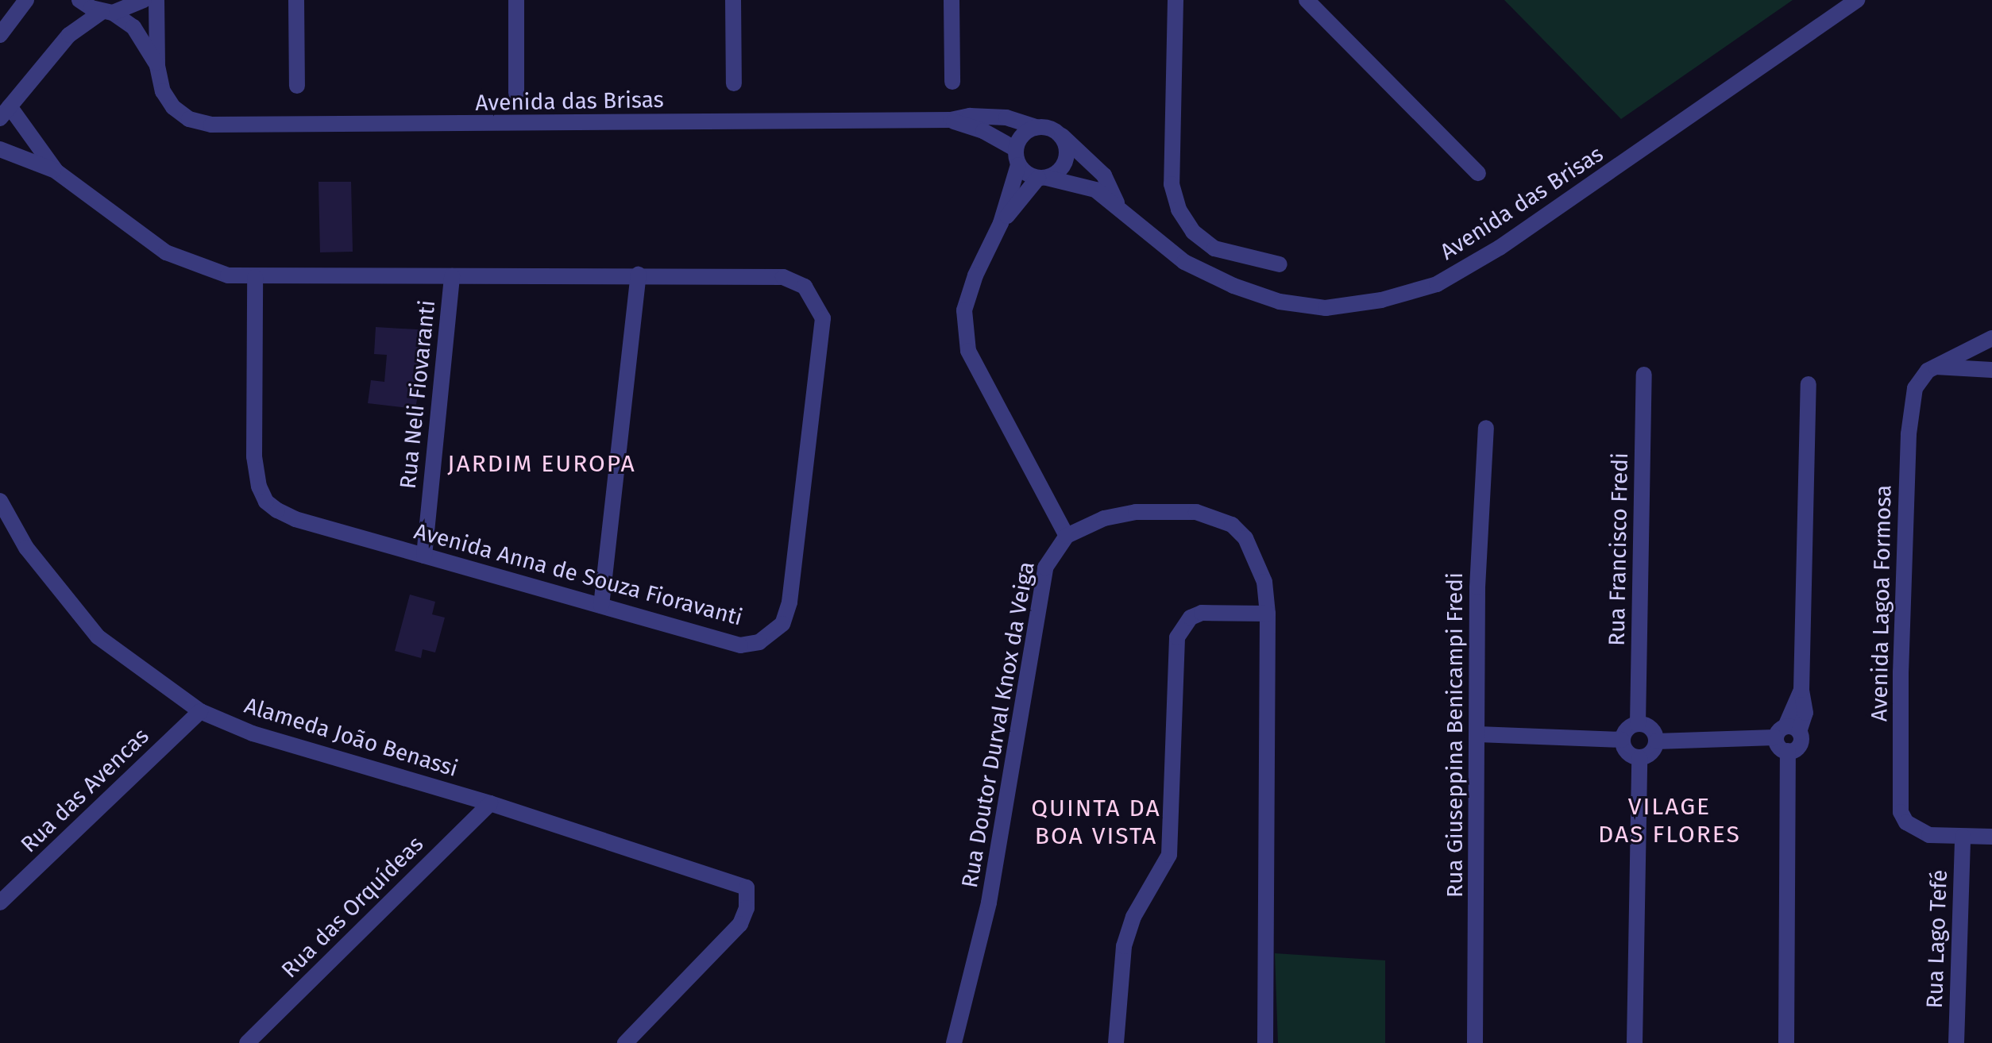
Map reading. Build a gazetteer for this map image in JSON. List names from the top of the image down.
{
  "streets": {
    "street": [
      "Avenida das Brisas",
      "Rua Neli Fiovaranti",
      "Rua Francisco Fredi",
      "Avenida Anna de Souza Fioravanti",
      "Avenida Lagoa Formosa",
      "Rua Doutor Durval Knox da Veiga",
      "Rua Giuseppina Benicampi Fredi",
      "Alameda João Benassi",
      "Rua das Avencas",
      "Rua das Orquídeas",
      "Rua Lago Tefé"
    ]
  },
  "crossings": [
    ["Rua Neli Fiovaranti", "Avenida Anna de Souza Fioravanti"],
    ["Avenida Lagoa Formosa", "Rua Lago Tefé"],
    ["Alameda João Benassi", "Rua das Avencas"],
    ["Alameda João Benassi", "Rua das Orquídeas"]
  ],
  "districts": ["JARDIM EUROPA", "VILAGE DAS FLORES", "QUINTA DA BOA VISTA"]
}
